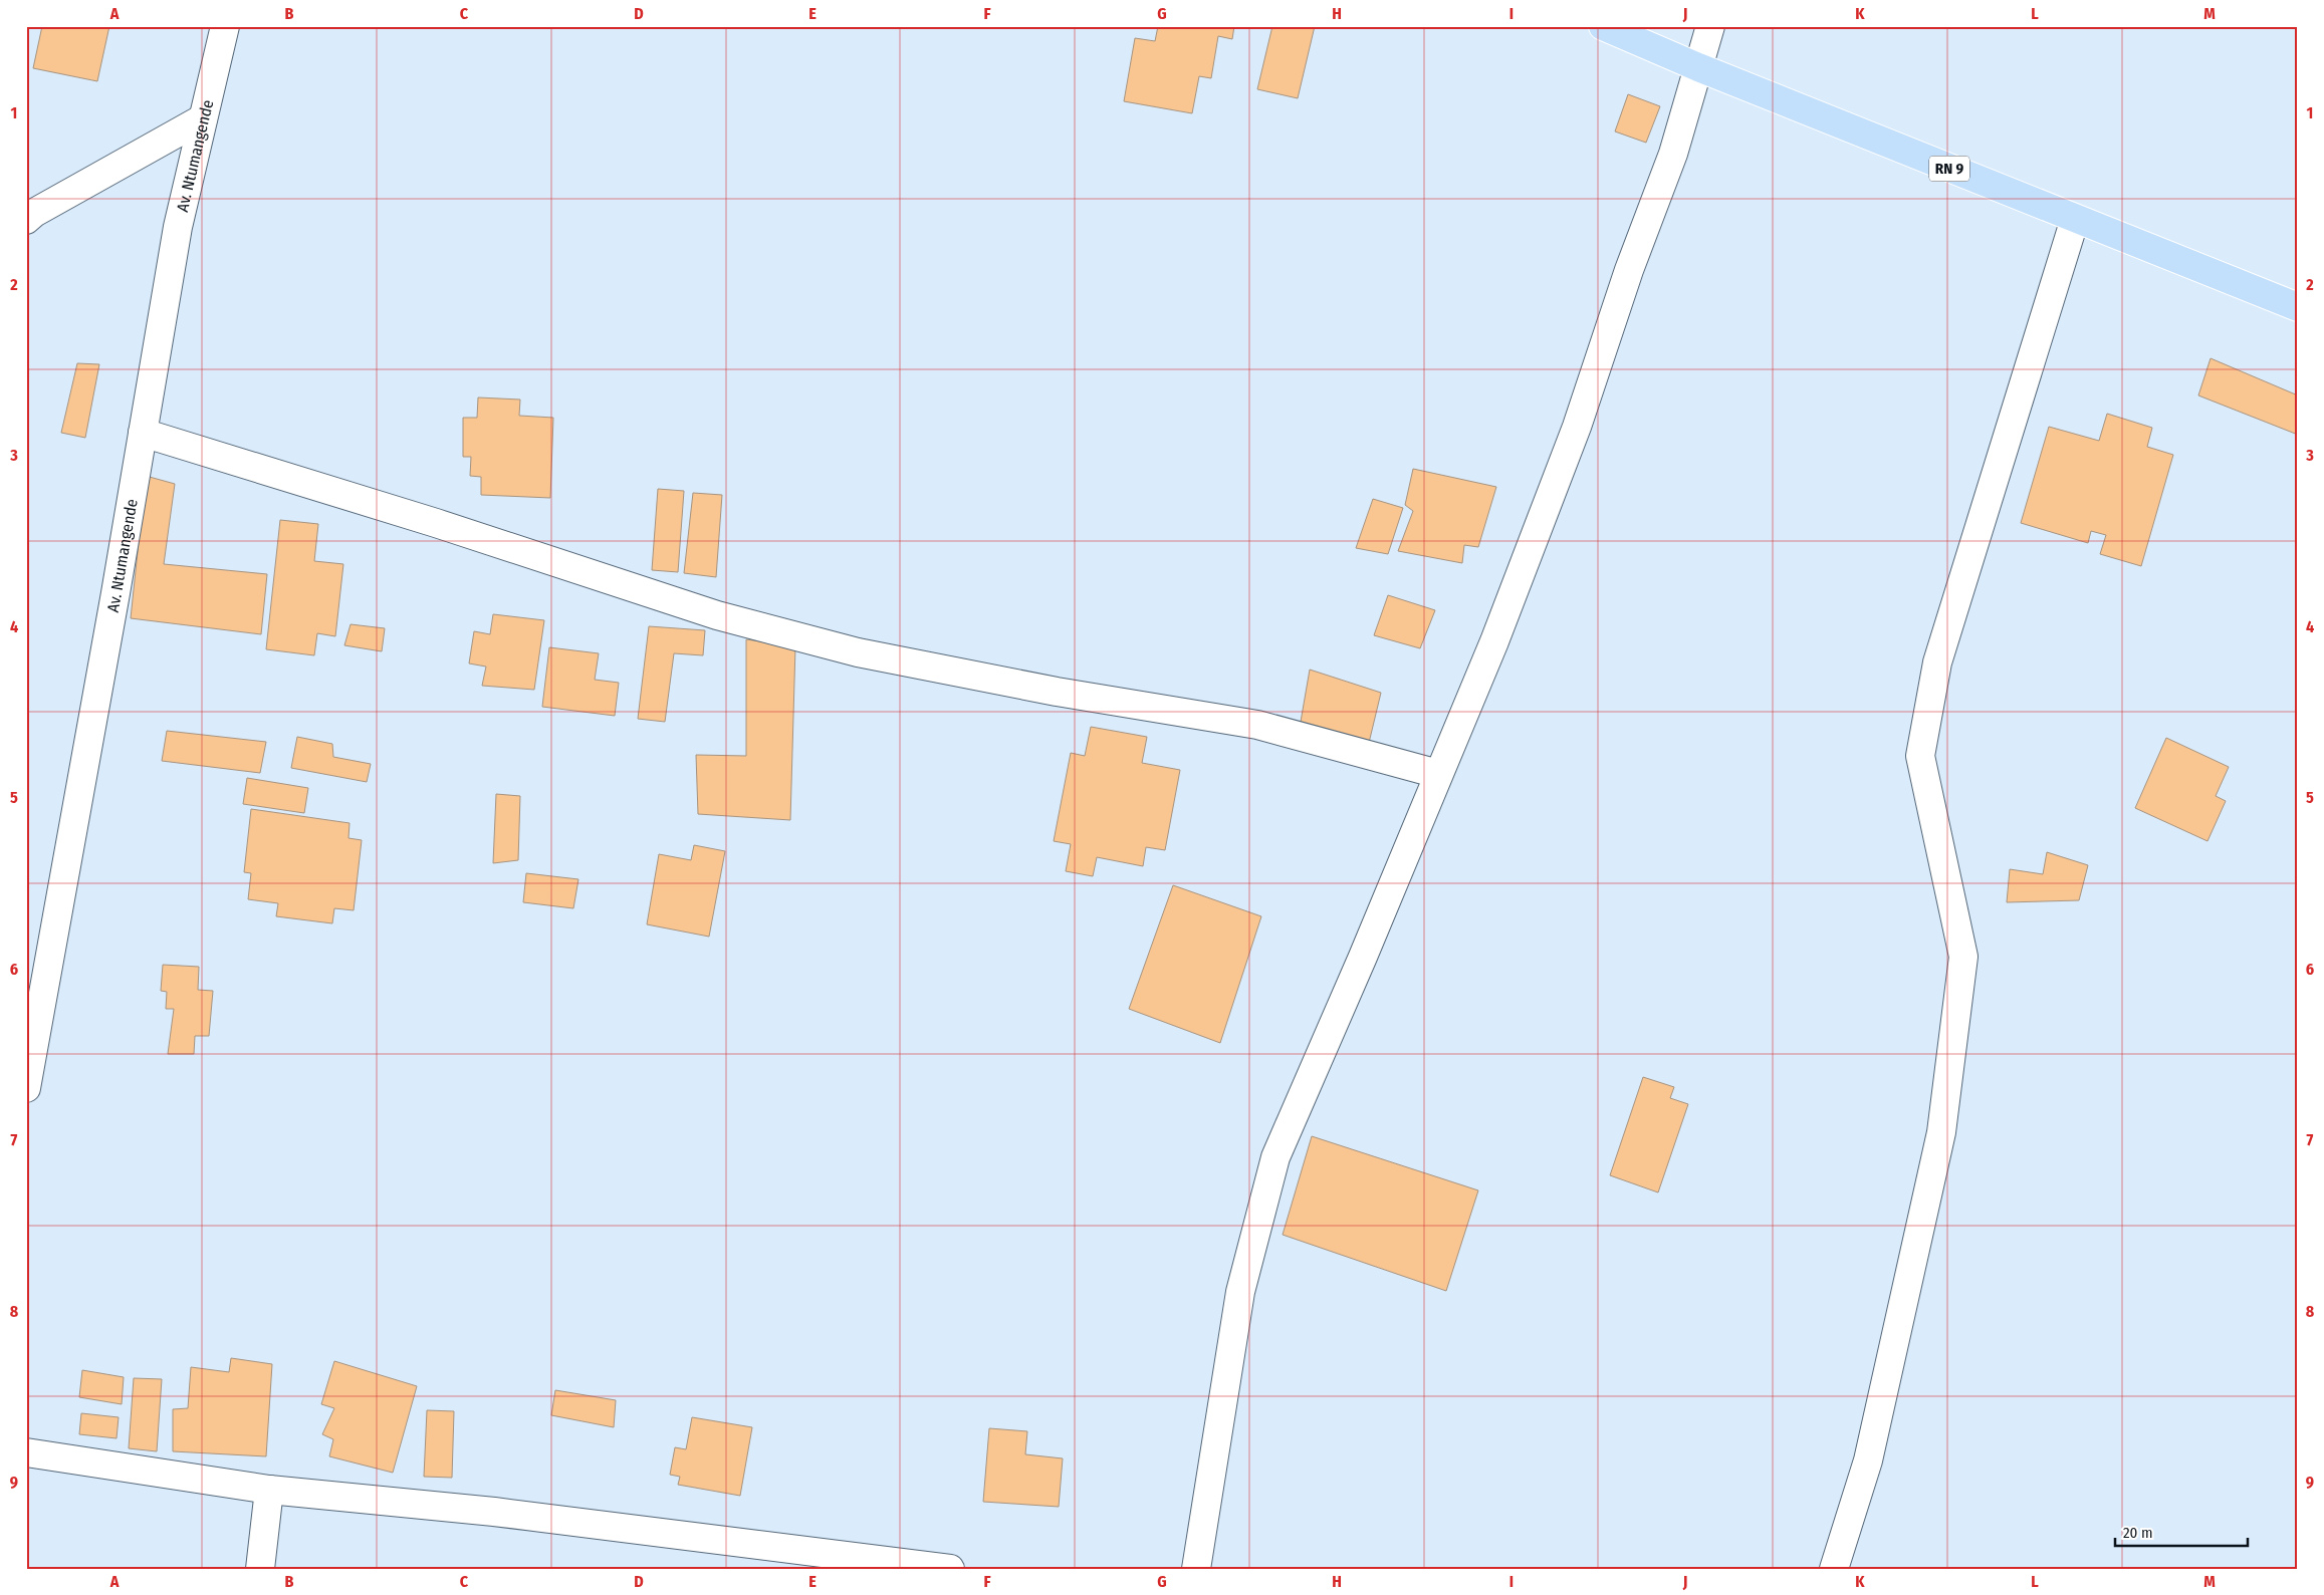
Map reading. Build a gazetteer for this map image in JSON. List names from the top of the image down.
{
  "streets": {
    "main road": ["RN 9"],
    "street": ["Av. Ntumangende"]
  },
  "scale_bar": "20 m",
  "grid": {
    "columns": [
      "A",
      "B",
      "C",
      "D",
      "E",
      "F",
      "G",
      "H",
      "I",
      "J",
      "K",
      "L",
      "M"
    ],
    "rows": [
      "1",
      "2",
      "3",
      "4",
      "5",
      "6",
      "7",
      "8",
      "9"
    ]
  }
}
